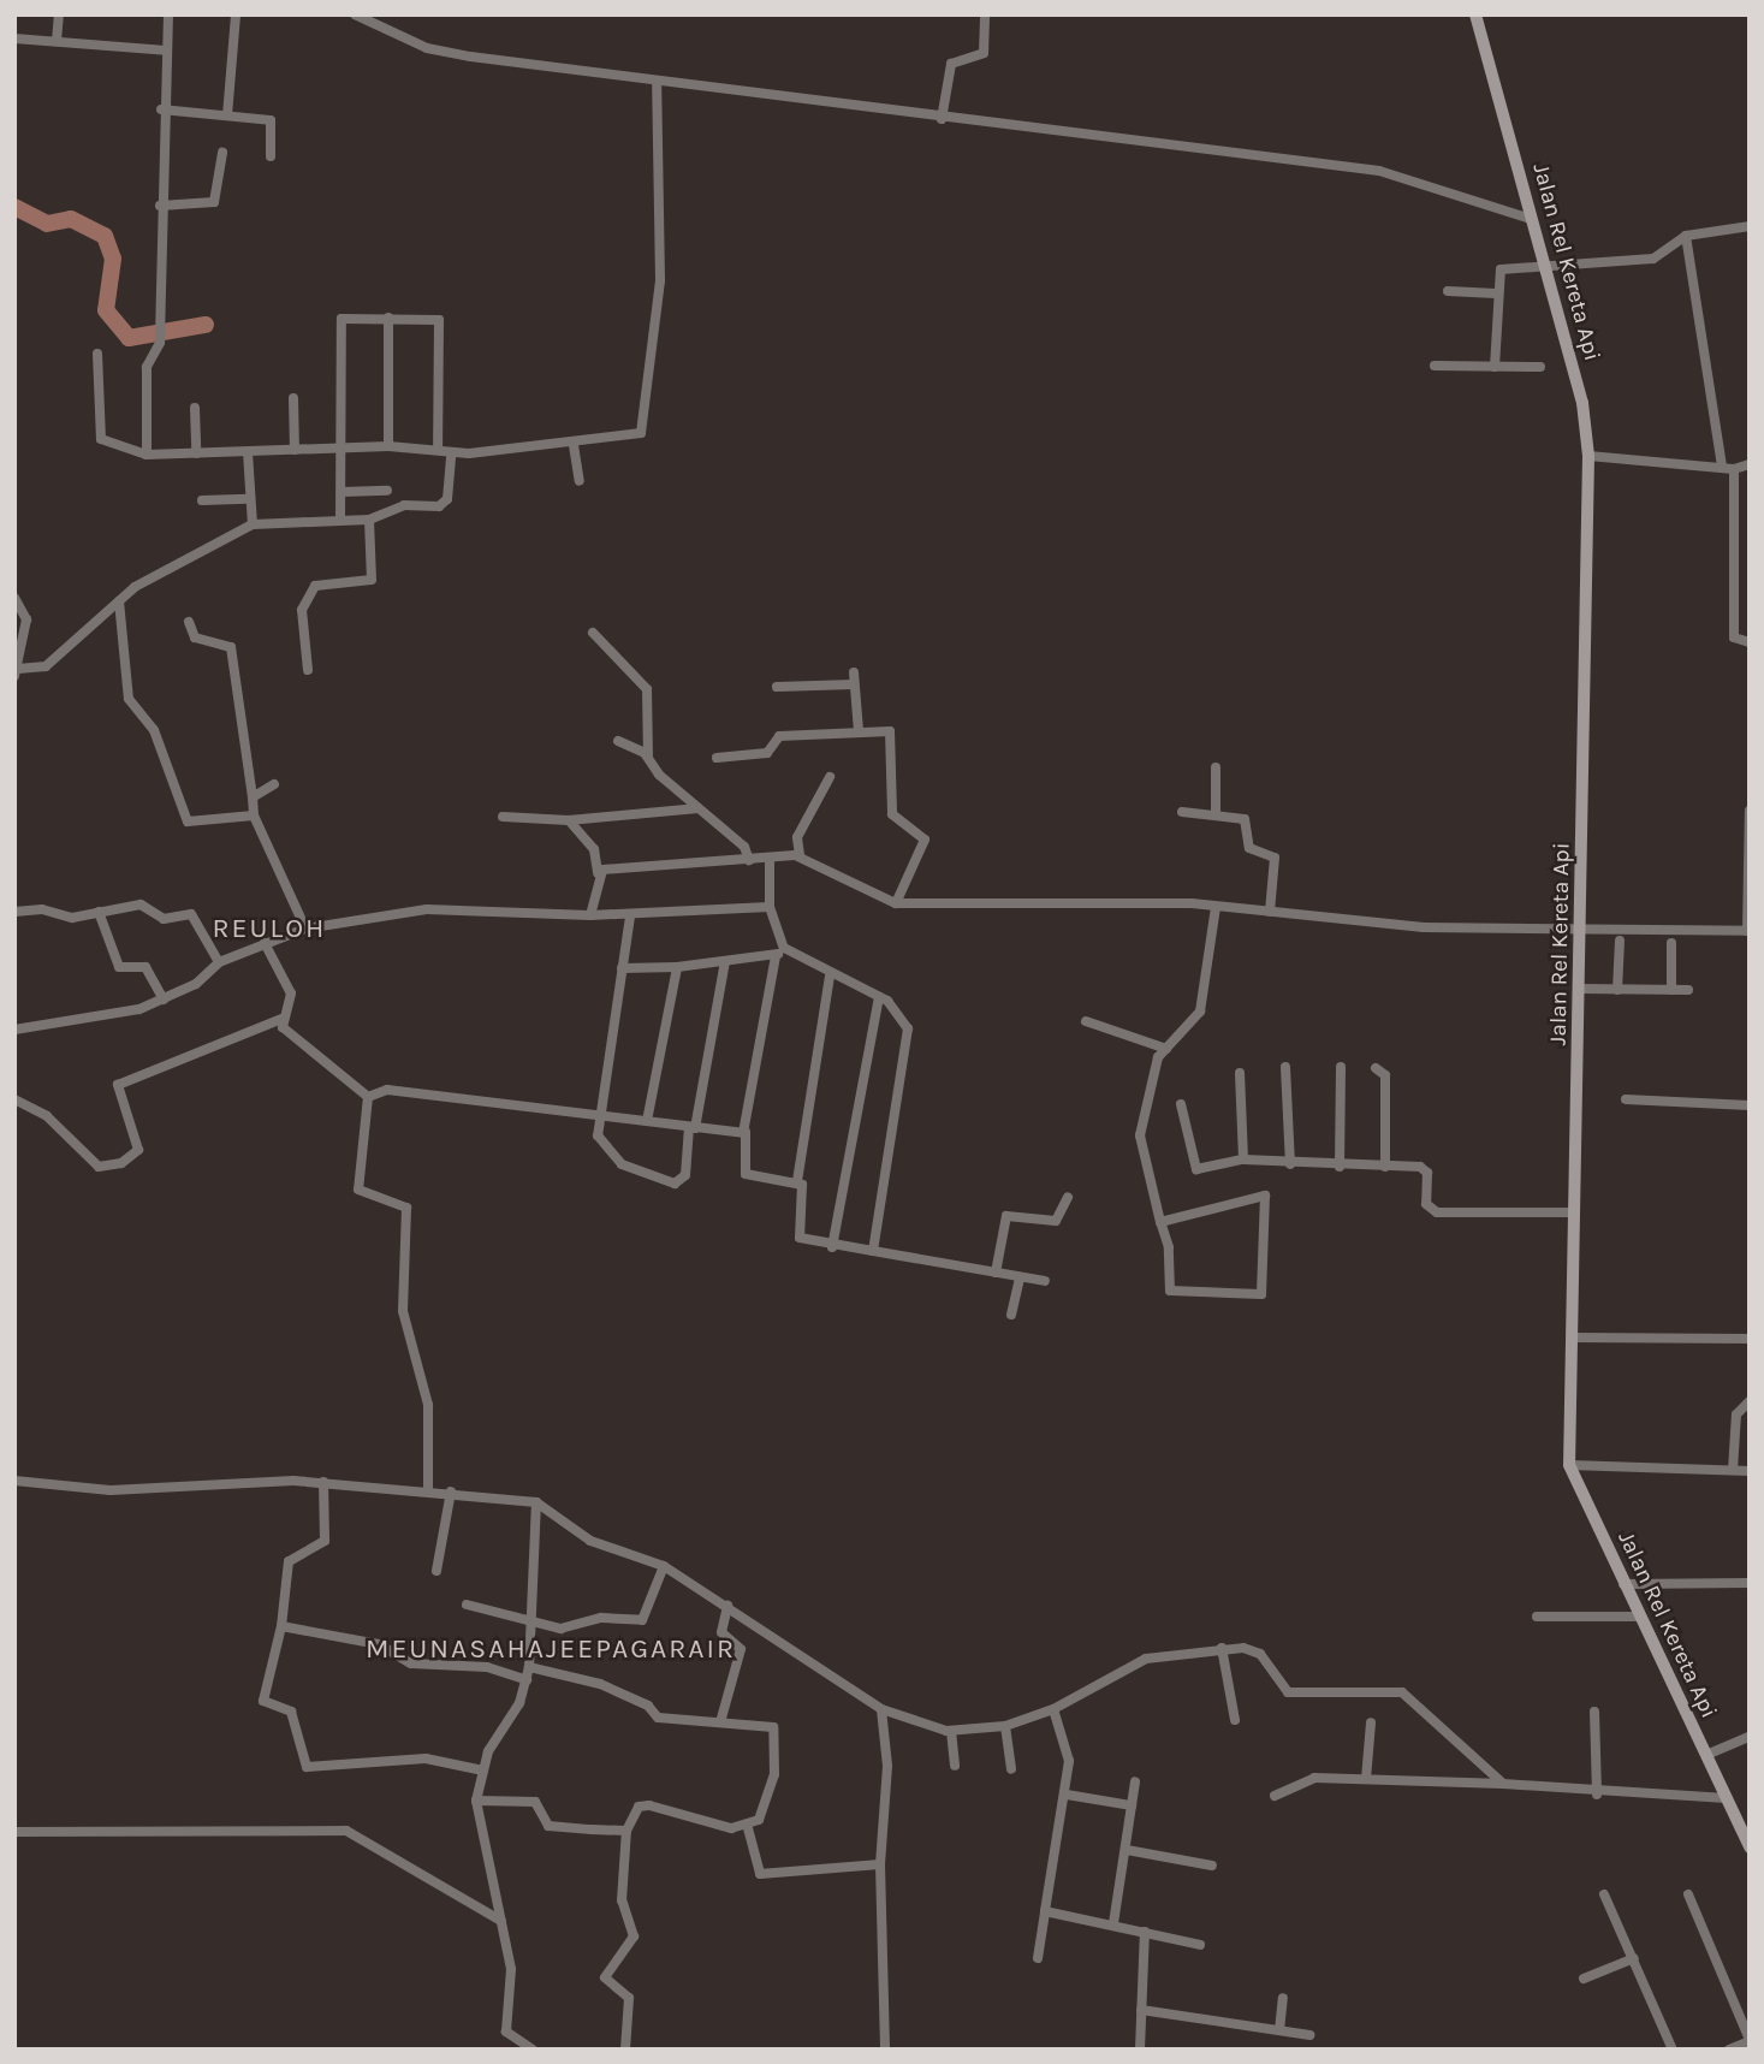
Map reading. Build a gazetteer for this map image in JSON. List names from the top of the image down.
{
  "streets": {
    "main road": ["Jalan Rel Kereta Api"]
  },
  "districts": ["REULOH", "MEUNASAHAJEEPAGARAIR"]
}
